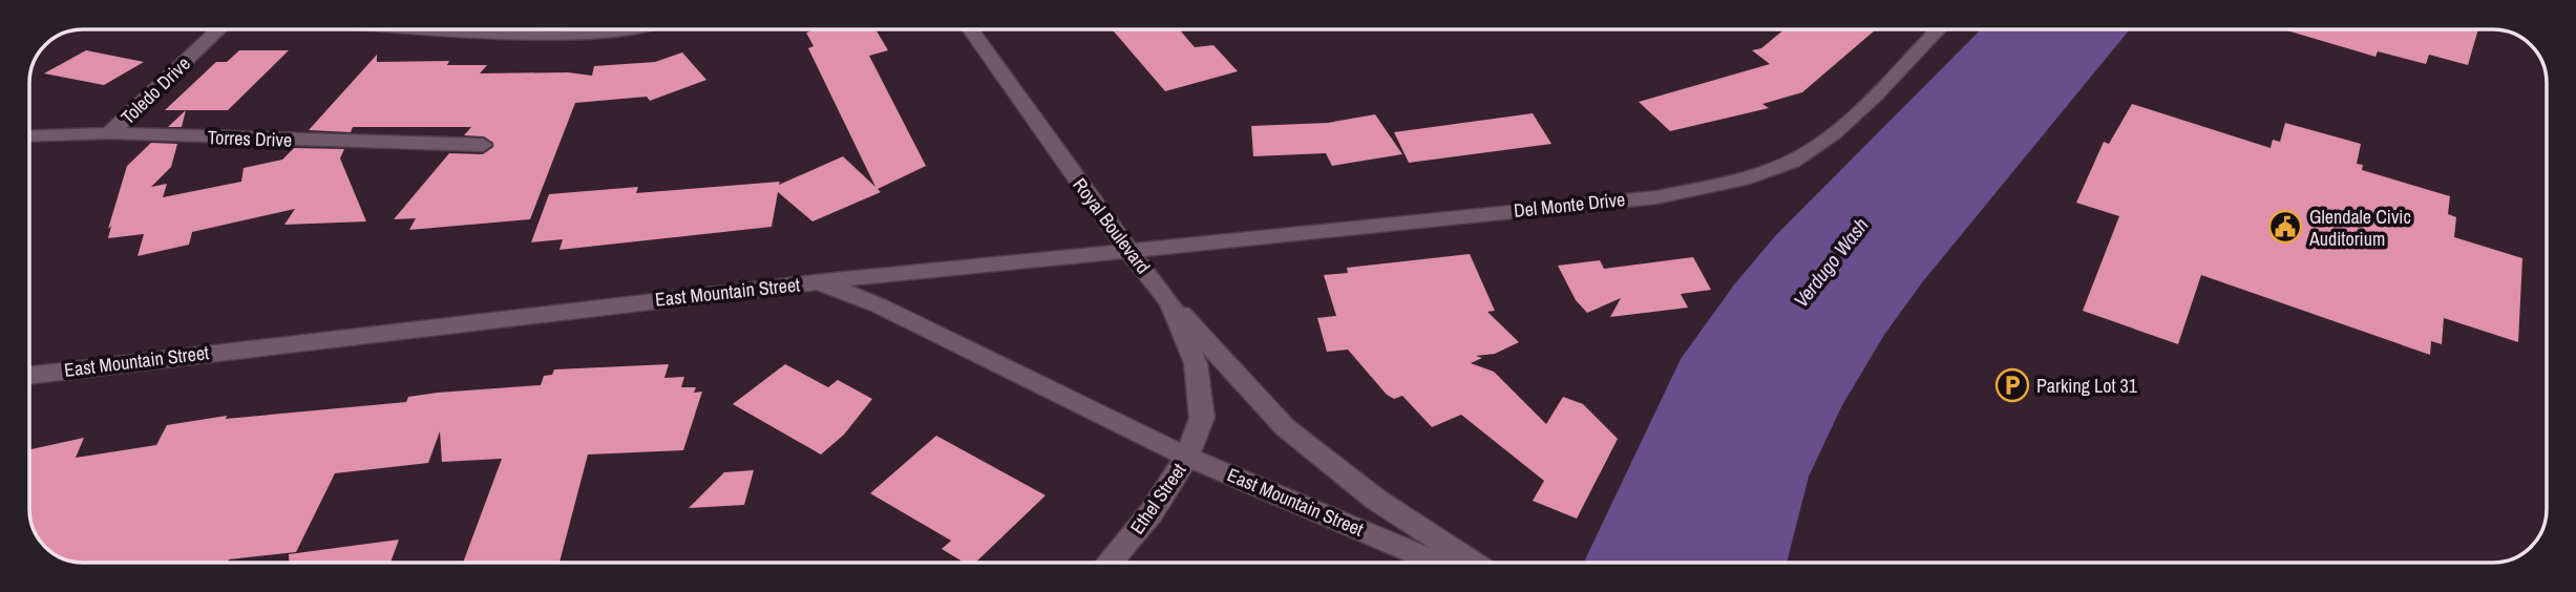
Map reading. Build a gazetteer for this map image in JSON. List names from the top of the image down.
{
  "streets": {
    "street": [
      "Toledo Drive",
      "Torres Drive",
      "Del Monte Drive",
      "Royal Boulevard",
      "East Mountain Street",
      "Ethel Street"
    ]
  },
  "crossings": [
    ["Toledo Drive", "Torres Drive"],
    ["Del Monte Drive", "Royal Boulevard"],
    ["Del Monte Drive", "East Mountain Street"],
    ["Royal Boulevard", "East Mountain Street"],
    ["Royal Boulevard", "Ethel Street"],
    ["East Mountain Street", "Ethel Street"]
  ],
  "water": ["Verdugo Wash"],
  "places": {
    "public building": ["Glendale Civic Auditorium"],
    "parking": ["Parking Lot 31"]
  }
}
